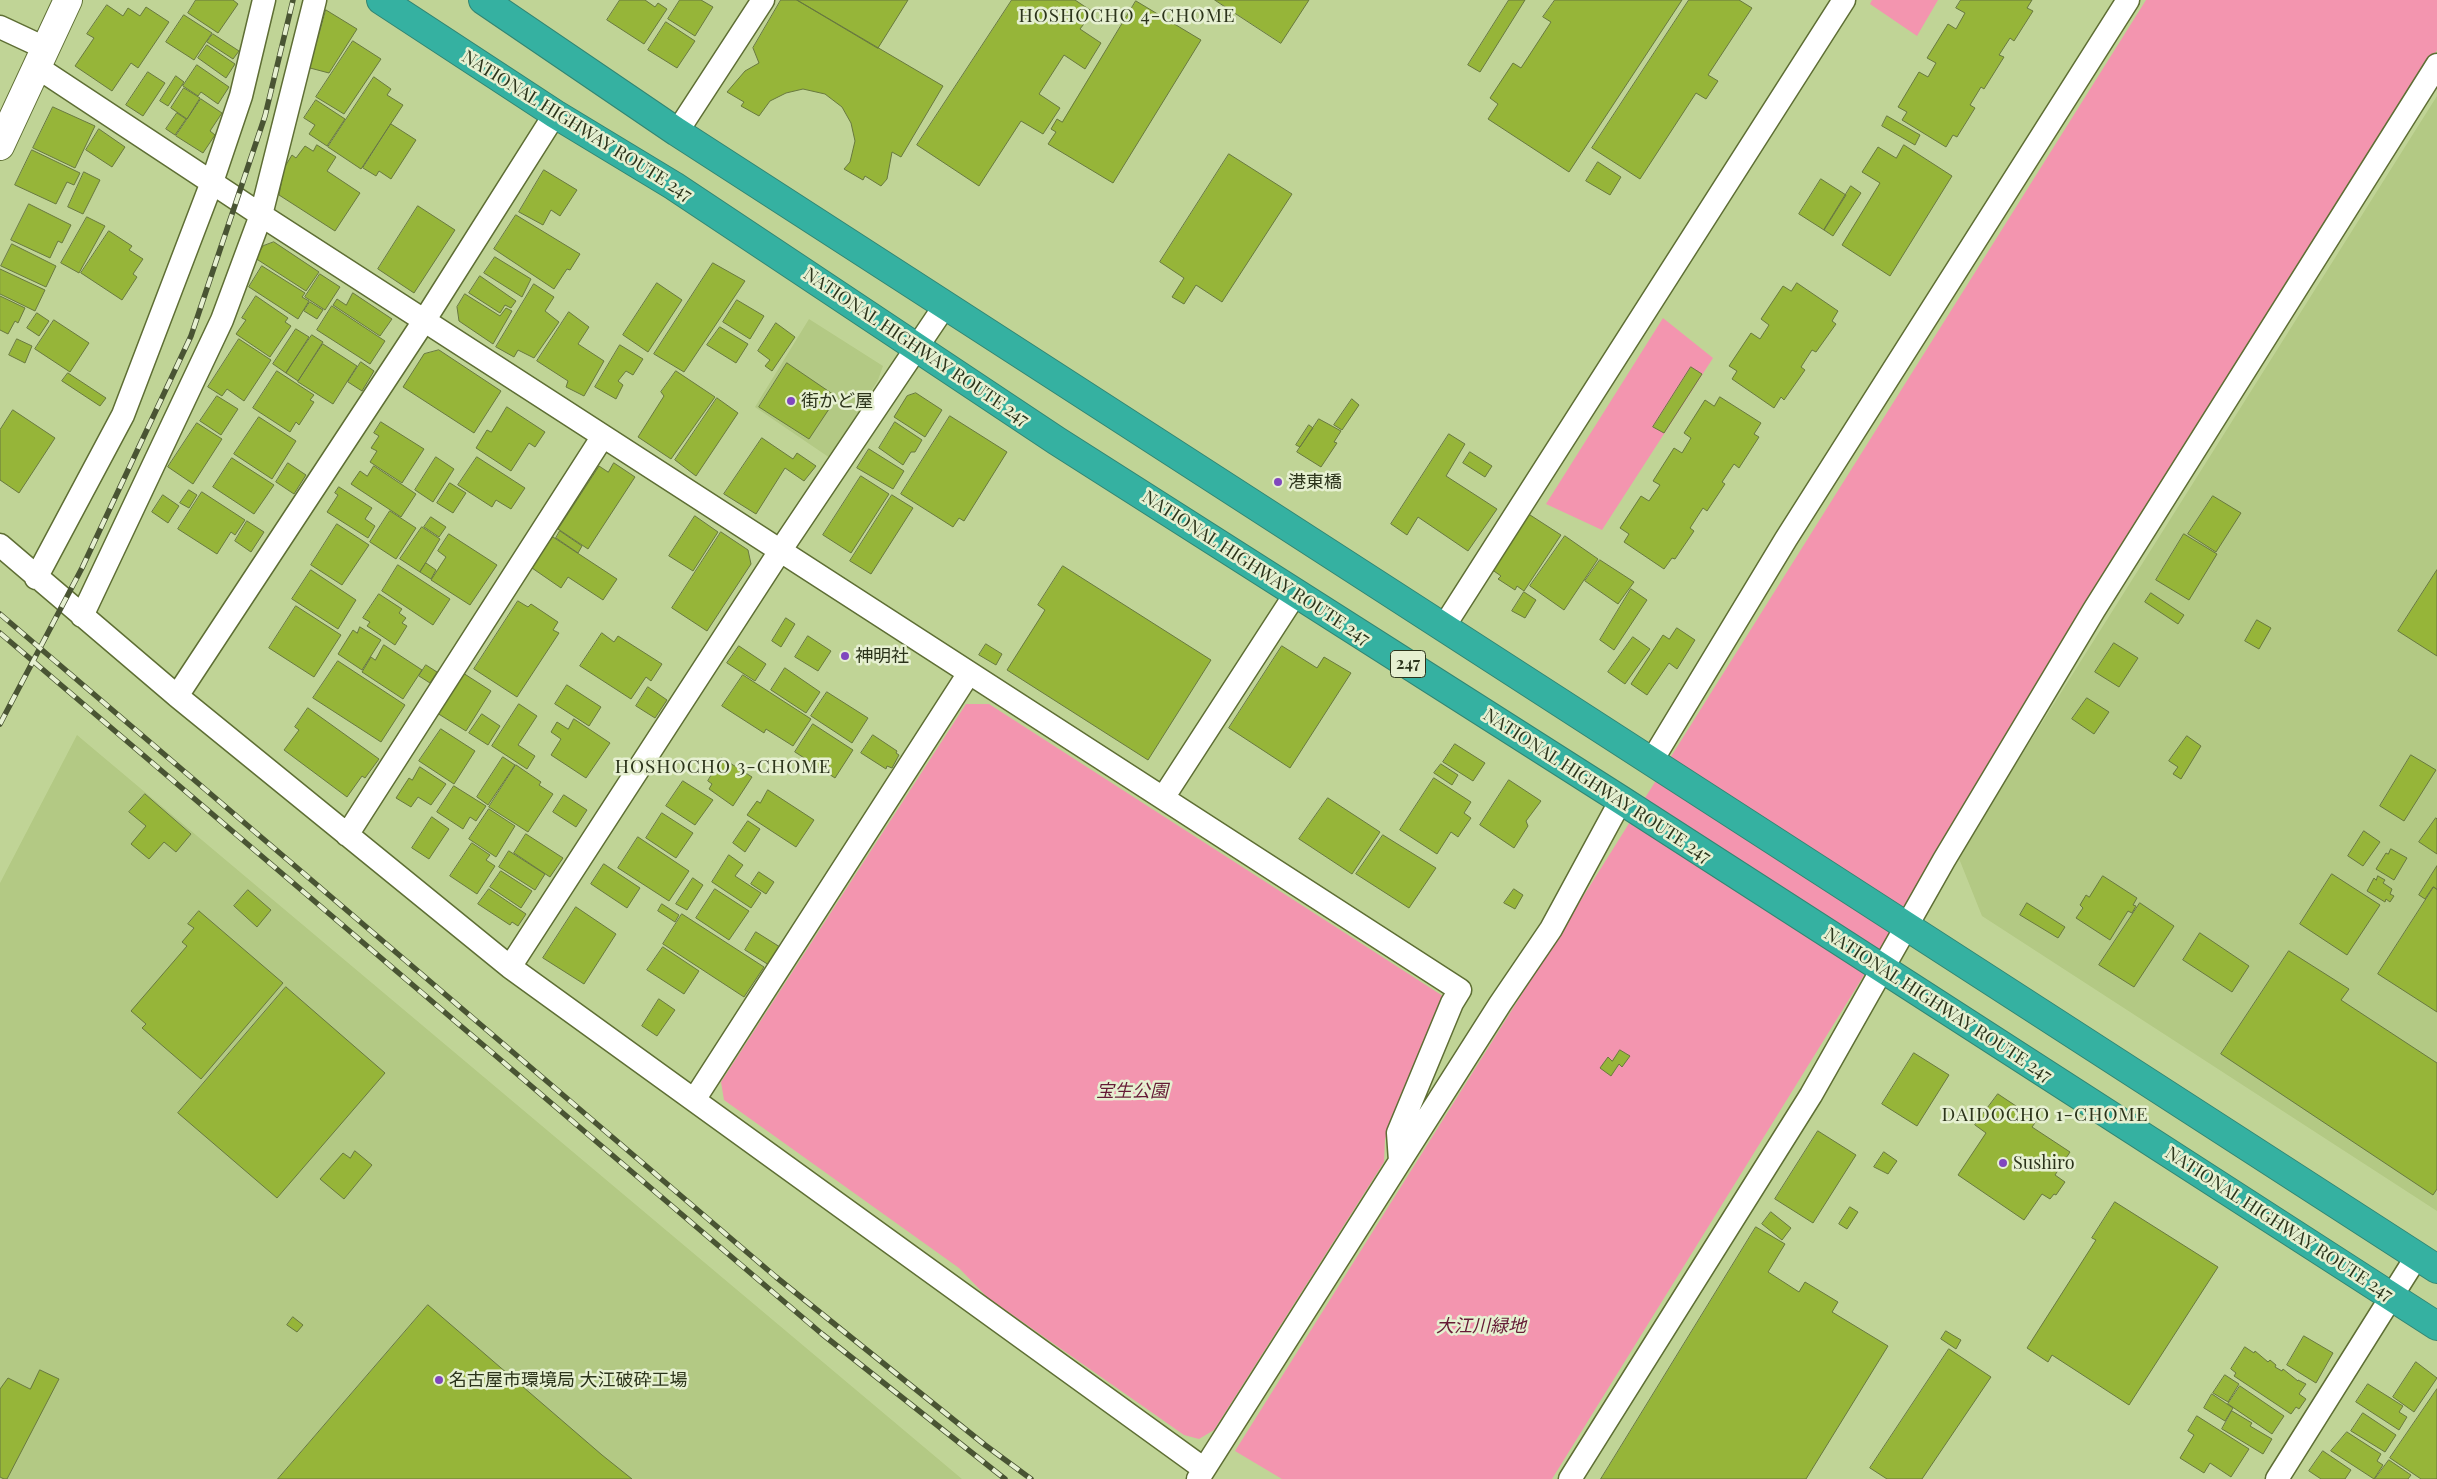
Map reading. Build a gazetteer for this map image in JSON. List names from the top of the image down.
{
  "streets": {
    "highway": ["NATIONAL HIGHWAY ROUTE 247", "247"]
  },
  "districts": ["HOSHOCHO 4-CHOME", "HOSHOCHO 3-CHOME", "DAIDOCHO 1-CHOME"],
  "parks": ["宝生公園", "大江川緑地"],
  "places": [
    "街かど屋",
    "港東橋",
    "神明社",
    "Sushiro",
    "名古屋市環境局 大江破砕工場"
  ]
}
